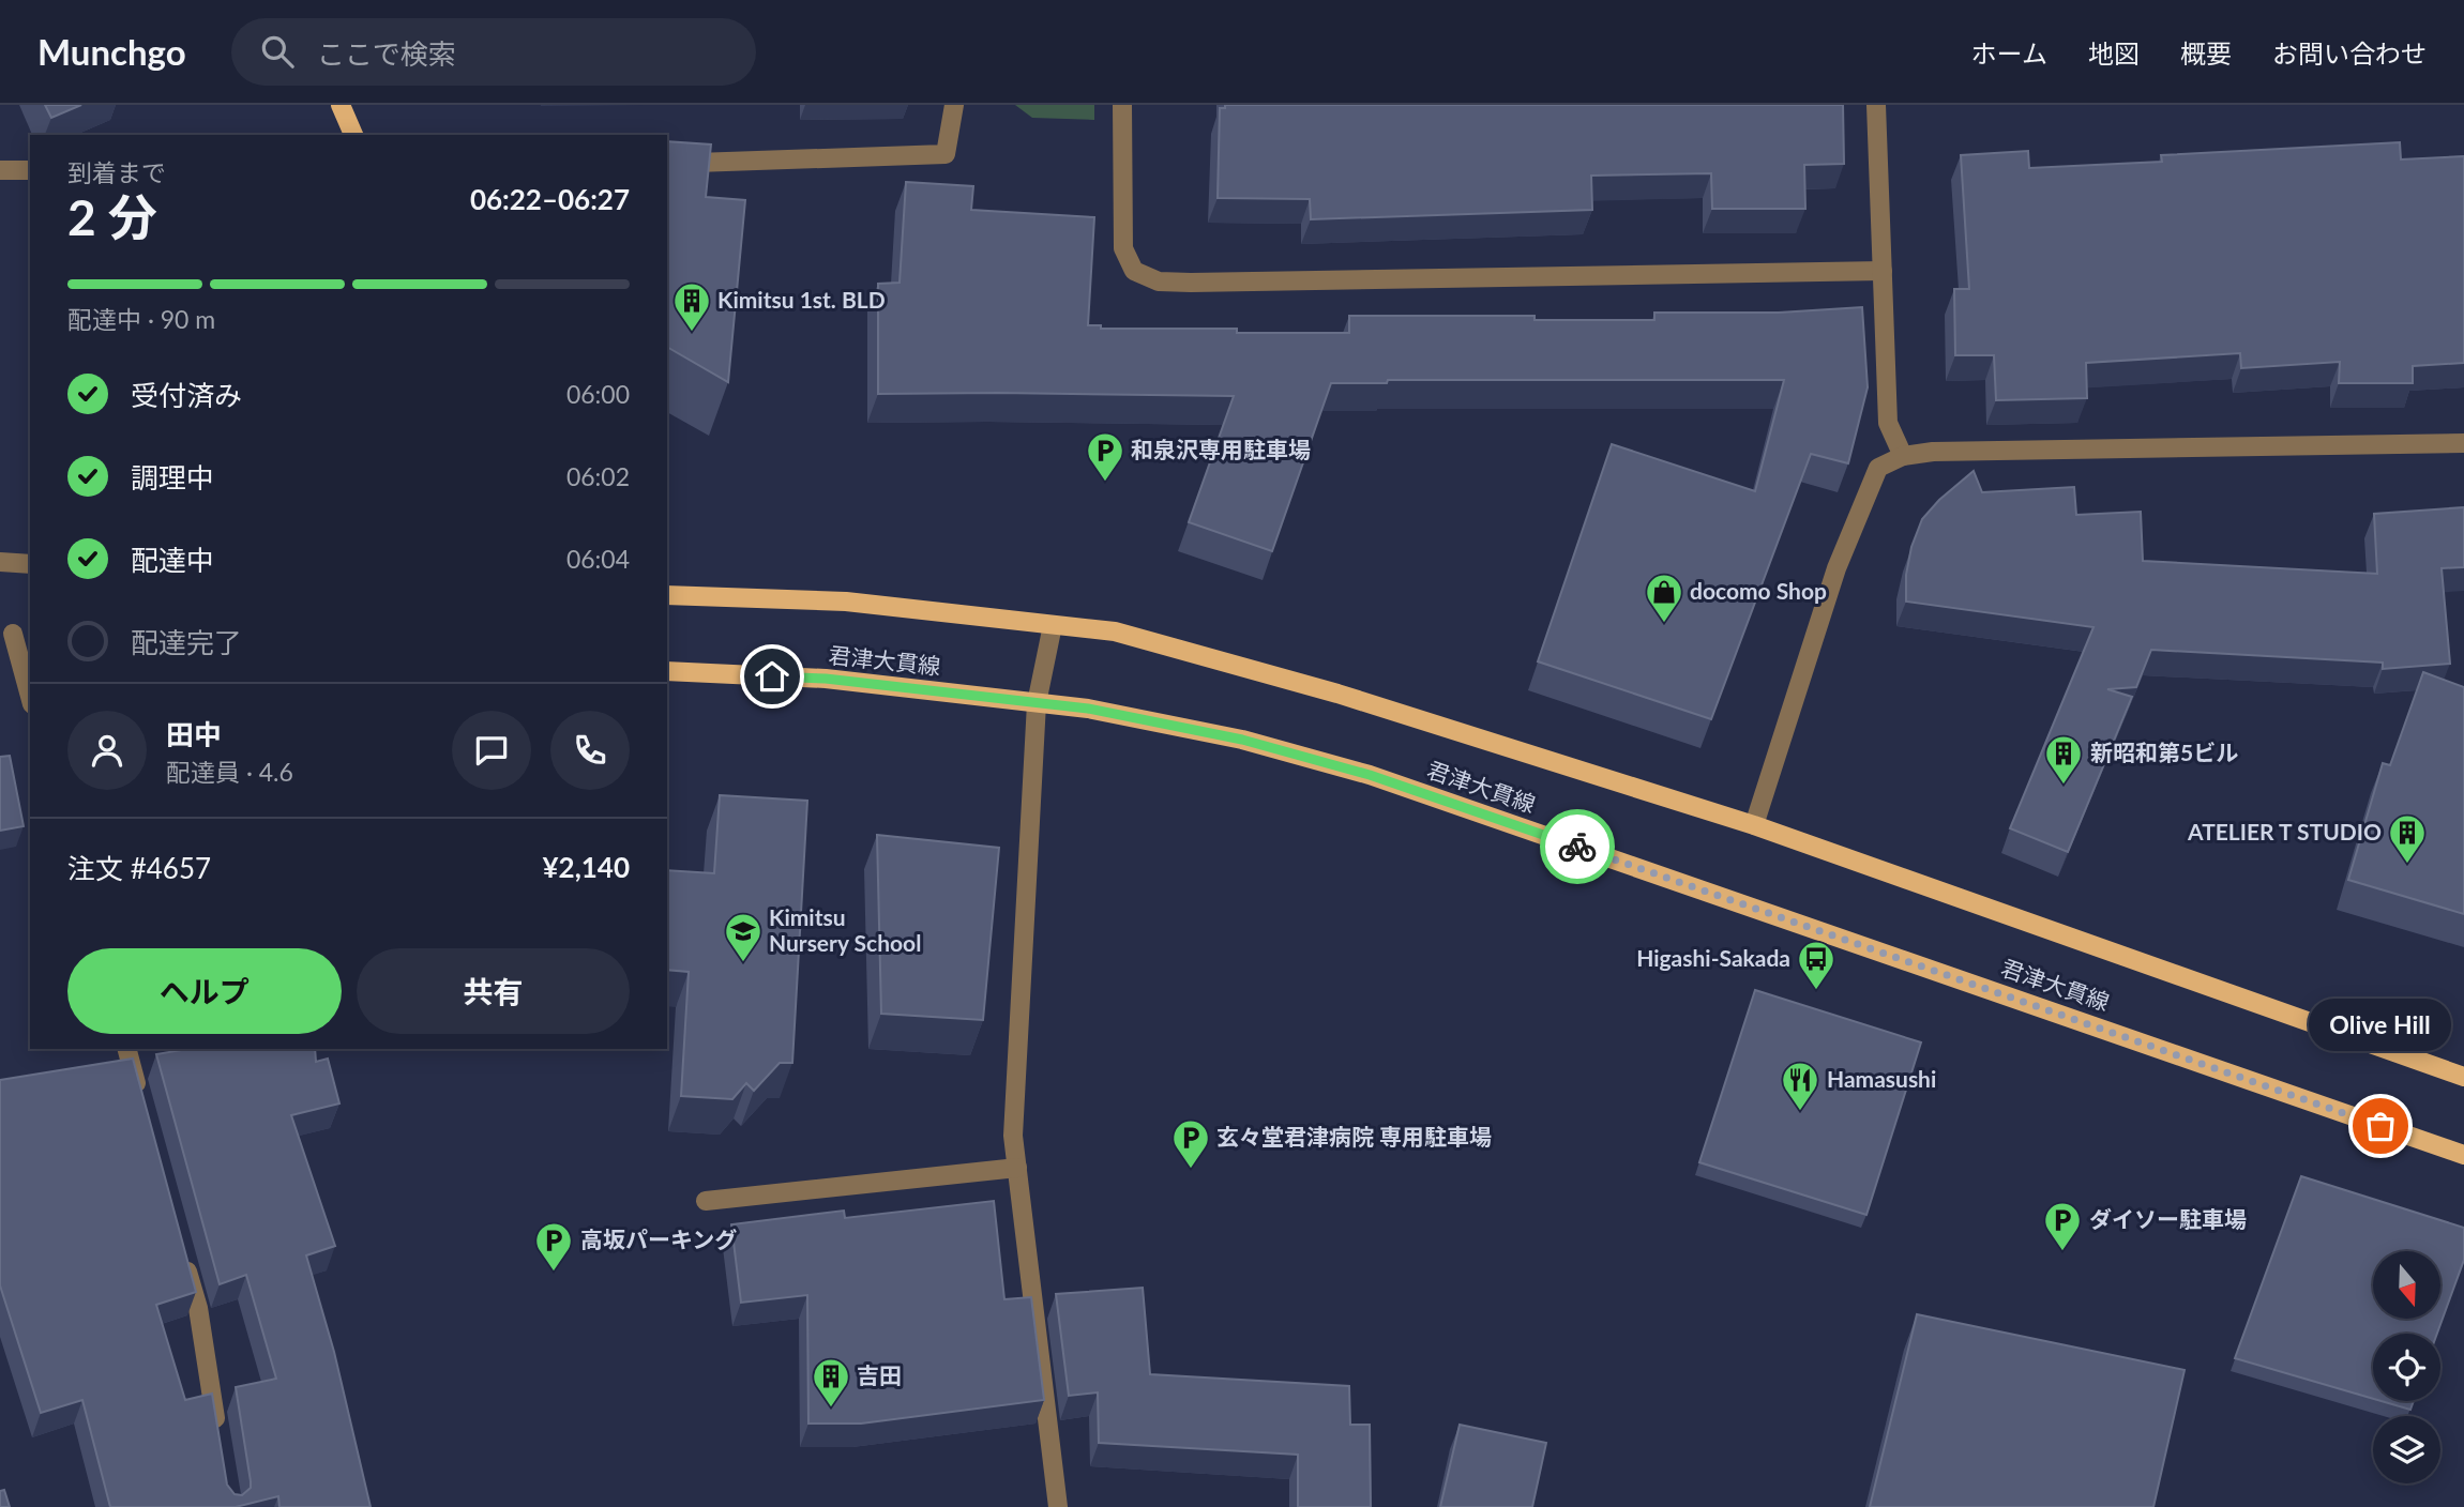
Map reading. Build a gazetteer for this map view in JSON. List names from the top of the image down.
{
  "streets": {
    "main road": ["君津大貫線"]
  },
  "places": {
    "building": [
      "Kimitsu 1st. BLD",
      "新昭和第5ビル",
      "ATELIER T STUDIO",
      "吉田"
    ],
    "parking": [
      "和泉沢専用駐車場",
      "玄々堂君津病院 専用駐車場",
      "ダイソー駐車場",
      "高坂パーキング"
    ],
    "shop": ["docomo Shop"],
    "school or university": ["Kimitsu Nursery School"],
    "bus stop": ["Higashi-Sakada"],
    "restaurant": ["Hamasushi"],
    "other": ["Olive Hill"]
  },
  "north": "bottom",
  "page": {
    "header": "Munchgo",
    "search": "ここで検索",
    "nav": [
      "ホーム",
      "地図",
      "概要",
      "お問い合わせ"
    ],
    "heading": ["2 分", "到着まで", "06:22–06:27"],
    "panel": [
      "田中",
      "配達員 · 4.6",
      "注文 #4657",
      "¥2,140"
    ],
    "bar": "配達中 · 90 m",
    "list": [
      ["受付済み", "06:00"],
      ["調理中", "06:02"],
      ["配達中", "06:04"],
      "配達完了"
    ],
    "buttons": ["ヘルプ", "共有"],
    "bubble": "Olive Hill"
  }
}
